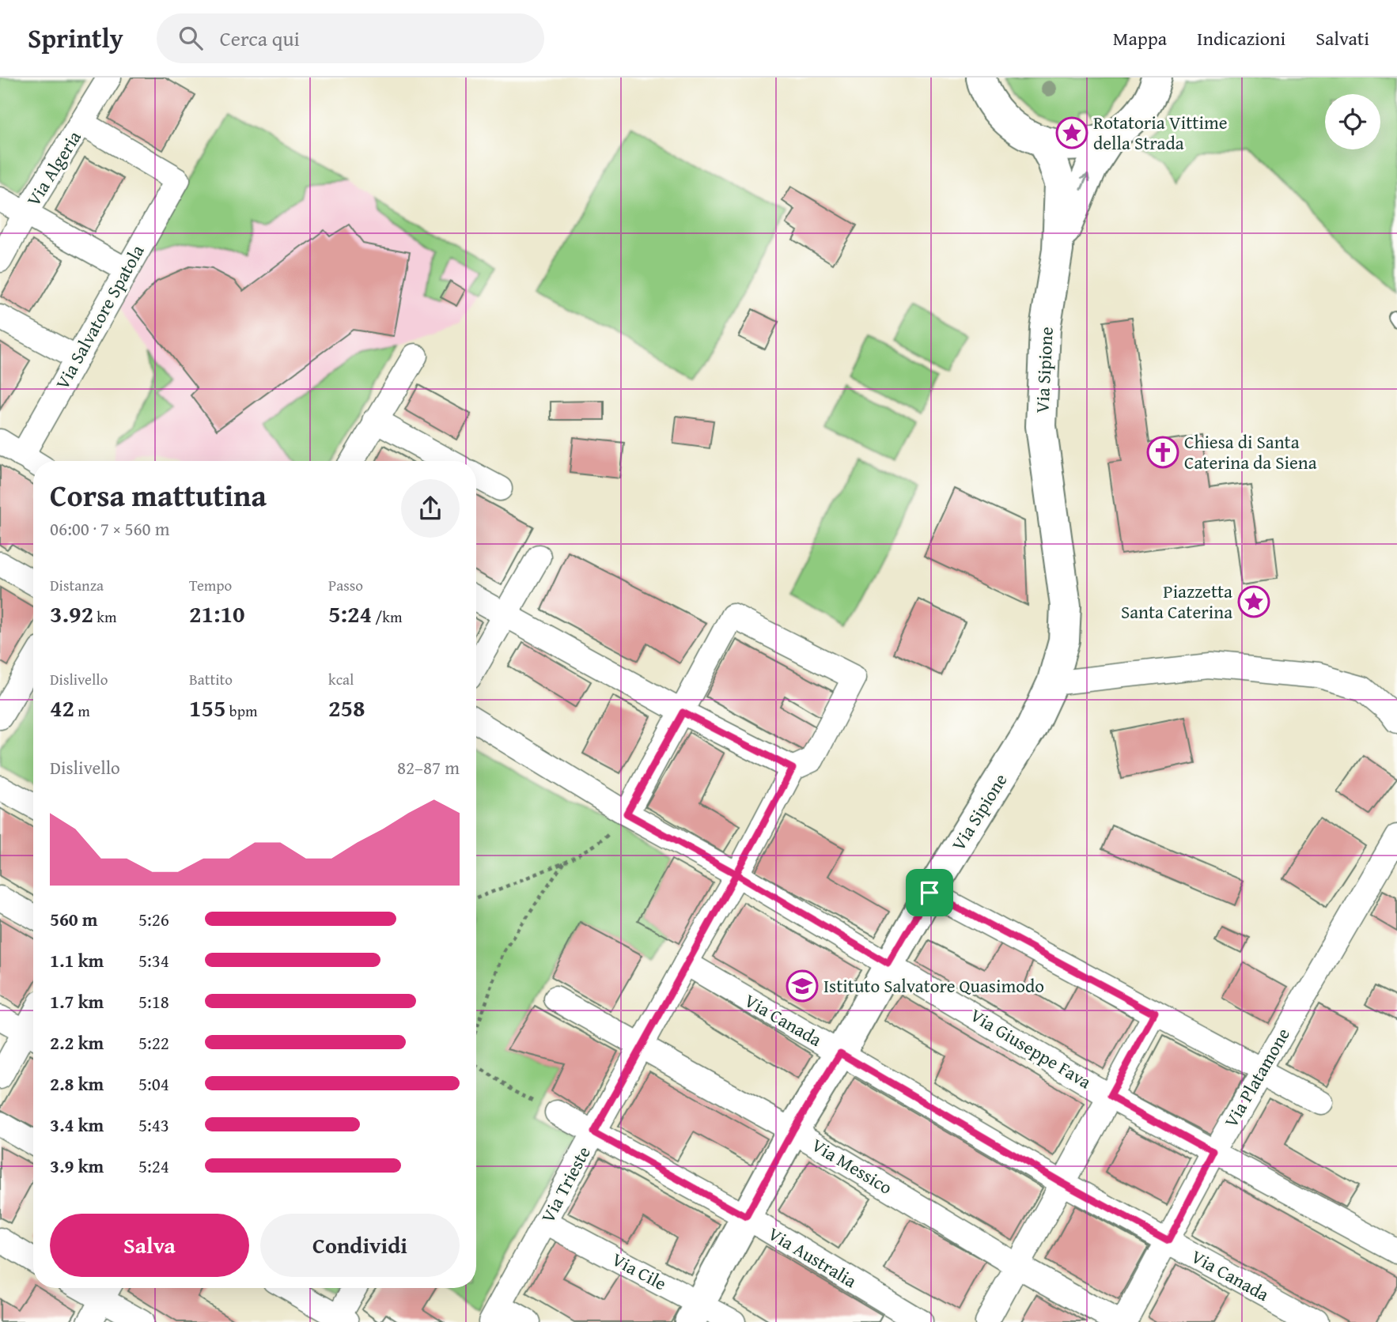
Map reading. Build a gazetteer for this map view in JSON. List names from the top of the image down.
{
  "streets": {
    "street": [
      "Via Algeria",
      "Via Salvatore Spatola",
      "Via Sipione",
      "Via Canada",
      "Via Giuseppe Fava",
      "Via Platamone",
      "Via Messico",
      "Via Trieste",
      "Via Australia",
      "Via Cile"
    ]
  },
  "crossings": [
    ["Via Algeria", "Via Salvatore Spatola"],
    ["Via Sipione", "Via Canada"],
    ["Via Sipione", "Via Giuseppe Fava"],
    ["Via Sipione", "Via Messico"],
    ["Via Sipione", "Via Australia"],
    ["Via Sipione", "Via Cile"],
    ["Via Canada", "Via Platamone"],
    ["Via Canada", "Via Trieste"],
    ["Via Giuseppe Fava", "Via Platamone"],
    ["Via Giuseppe Fava", "Via Trieste"],
    ["Via Messico", "Via Trieste"],
    ["Via Trieste", "Via Australia"],
    ["Via Trieste", "Via Cile"]
  ],
  "places": {
    "place": ["Rotatoria Vittime della Strada", "Piazzetta Santa Caterina"],
    "church": ["Chiesa di Santa Caterina da Siena"],
    "school or university": ["Istituto Salvatore Quasimodo"]
  },
  "page": {
    "header": "Sprintly",
    "search": "Cerca qui",
    "nav": ["Mappa", "Indicazioni", "Salvati"],
    "heading": ["Corsa mattutina", "06:00 · 7 × 560 m"],
    "stats": [
      ["Distanza", "3.92 km"],
      ["Tempo", "21:10"],
      ["Passo", "5:24 /km"],
      ["Dislivello", "42 m"],
      ["Battito", "155 bpm"],
      ["kcal", "258"]
    ],
    "chart": ["Dislivello", "82–87 m"],
    "list": [
      {
        "name": "560 m",
        "note": "5:26"
      },
      {
        "name": "1.1 km",
        "note": "5:34"
      },
      {
        "name": "1.7 km",
        "note": "5:18"
      },
      {
        "name": "2.2 km",
        "note": "5:22"
      },
      {
        "name": "2.8 km",
        "note": "5:04"
      },
      {
        "name": "3.4 km",
        "note": "5:43"
      },
      {
        "name": "3.9 km",
        "note": "5:24"
      }
    ],
    "buttons": ["Salva", "Condividi"]
  }
}
